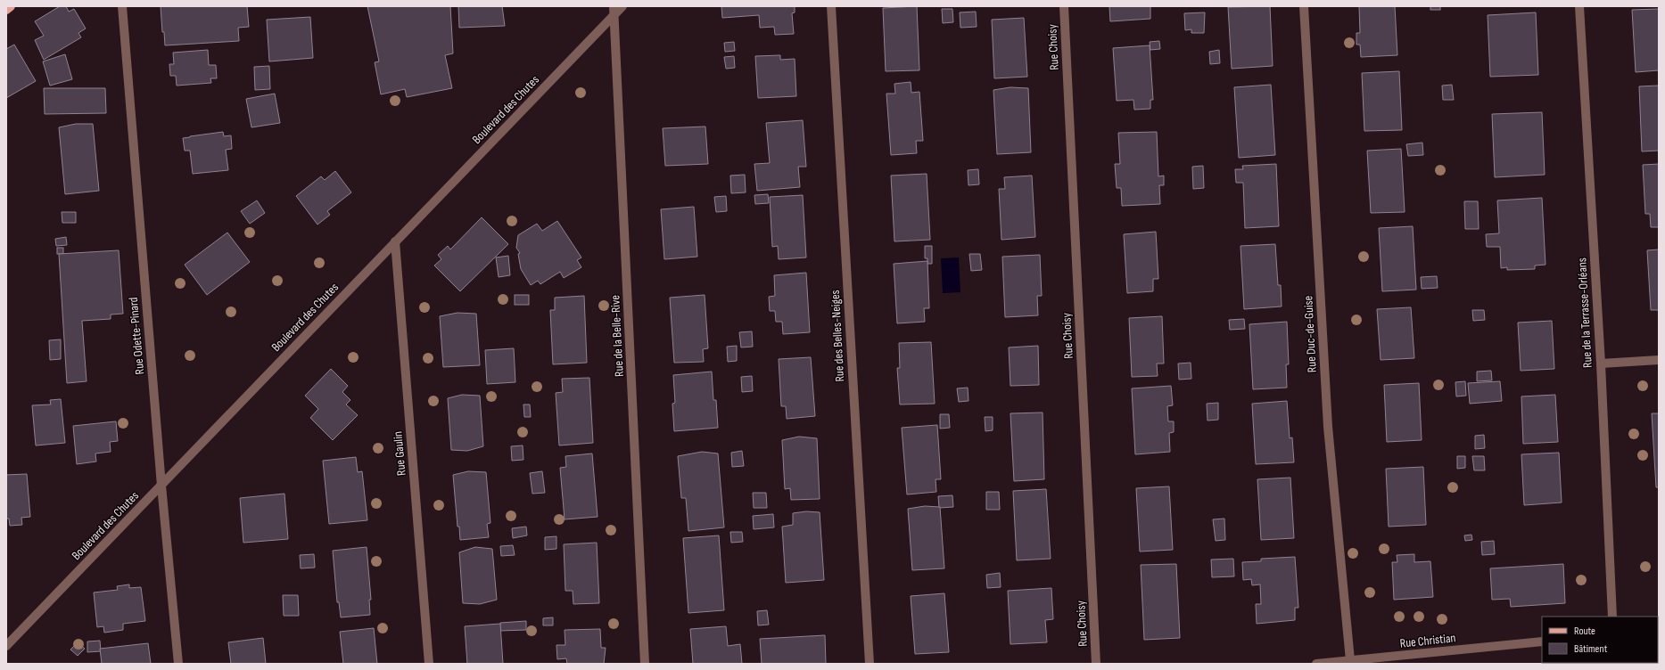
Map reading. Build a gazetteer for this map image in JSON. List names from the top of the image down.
{
  "streets": {
    "street": [
      "Rue Choisy",
      "Boulevard des Chutes",
      "Rue de la Terrasse-Orléans",
      "Rue Duc-de-Guise",
      "Rue Odette-Pinard",
      "Rue de la Belle-Rive",
      "Rue des Belles-Neiges",
      "Rue Gaulin",
      "Rue Christian"
    ]
  },
  "crossings": [
    ["Boulevard des Chutes", "Rue Odette-Pinard"],
    ["Boulevard des Chutes", "Rue de la Belle-Rive"],
    ["Boulevard des Chutes", "Rue Gaulin"],
    ["Rue Duc-de-Guise", "Rue Christian"]
  ],
  "legend": ["Route", "Bâtiment"]
}
